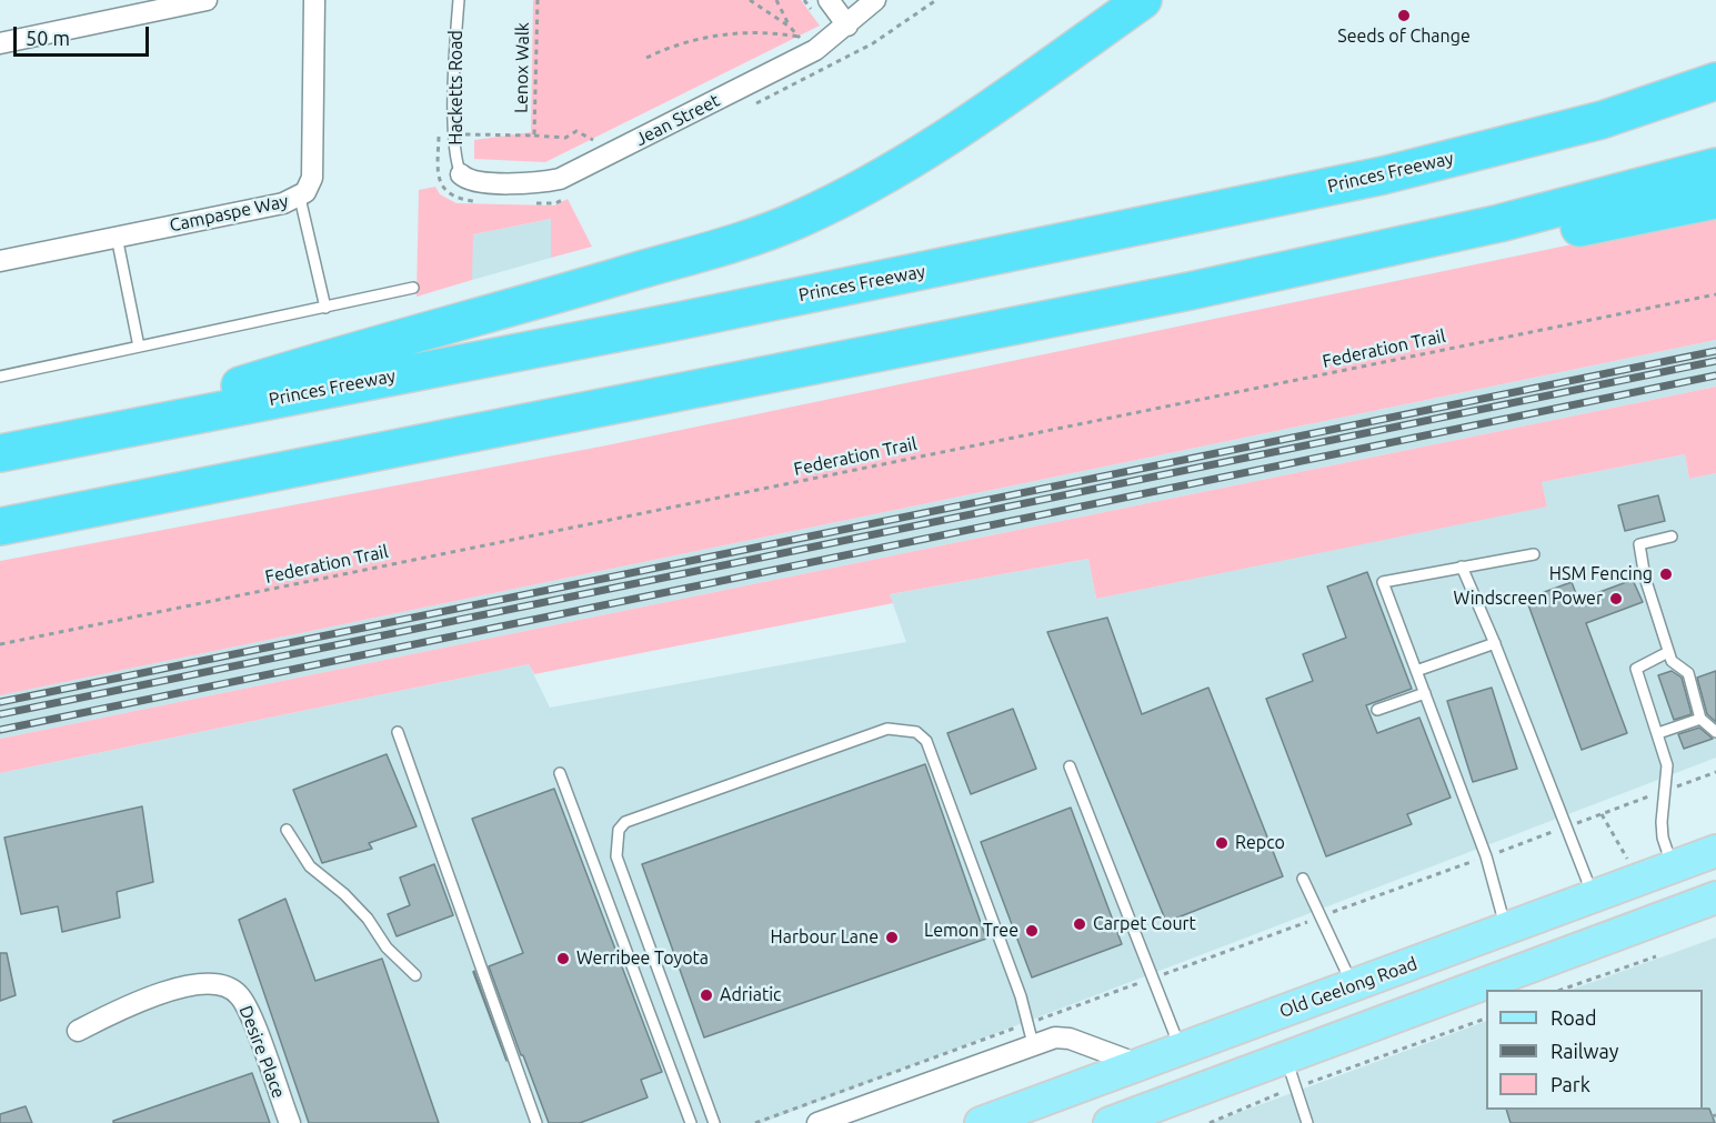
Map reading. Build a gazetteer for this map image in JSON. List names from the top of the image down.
{
  "streets": {
    "highway": ["Princes Freeway"],
    "main road": ["Old Geelong Road"],
    "street": ["Jean Street", "Campaspe Way", "Desire Place"],
    "lane": ["Hacketts Road"],
    "path": ["Lenox Walk", "Federation Trail"]
  },
  "crossings": [
    ["Lenox Walk", "Hacketts Road"],
    ["Hacketts Road", "Jean Street"]
  ],
  "places": [
    "Seeds of Change",
    "HSM Fencing",
    "Windscreen Power",
    "Repco",
    "Carpet Court",
    "Lemon Tree",
    "Harbour Lane",
    "Werribee Toyota",
    "Adriatic"
  ],
  "legend": ["Road", "Railway", "Park"],
  "scale_bar": "50 m"
}
